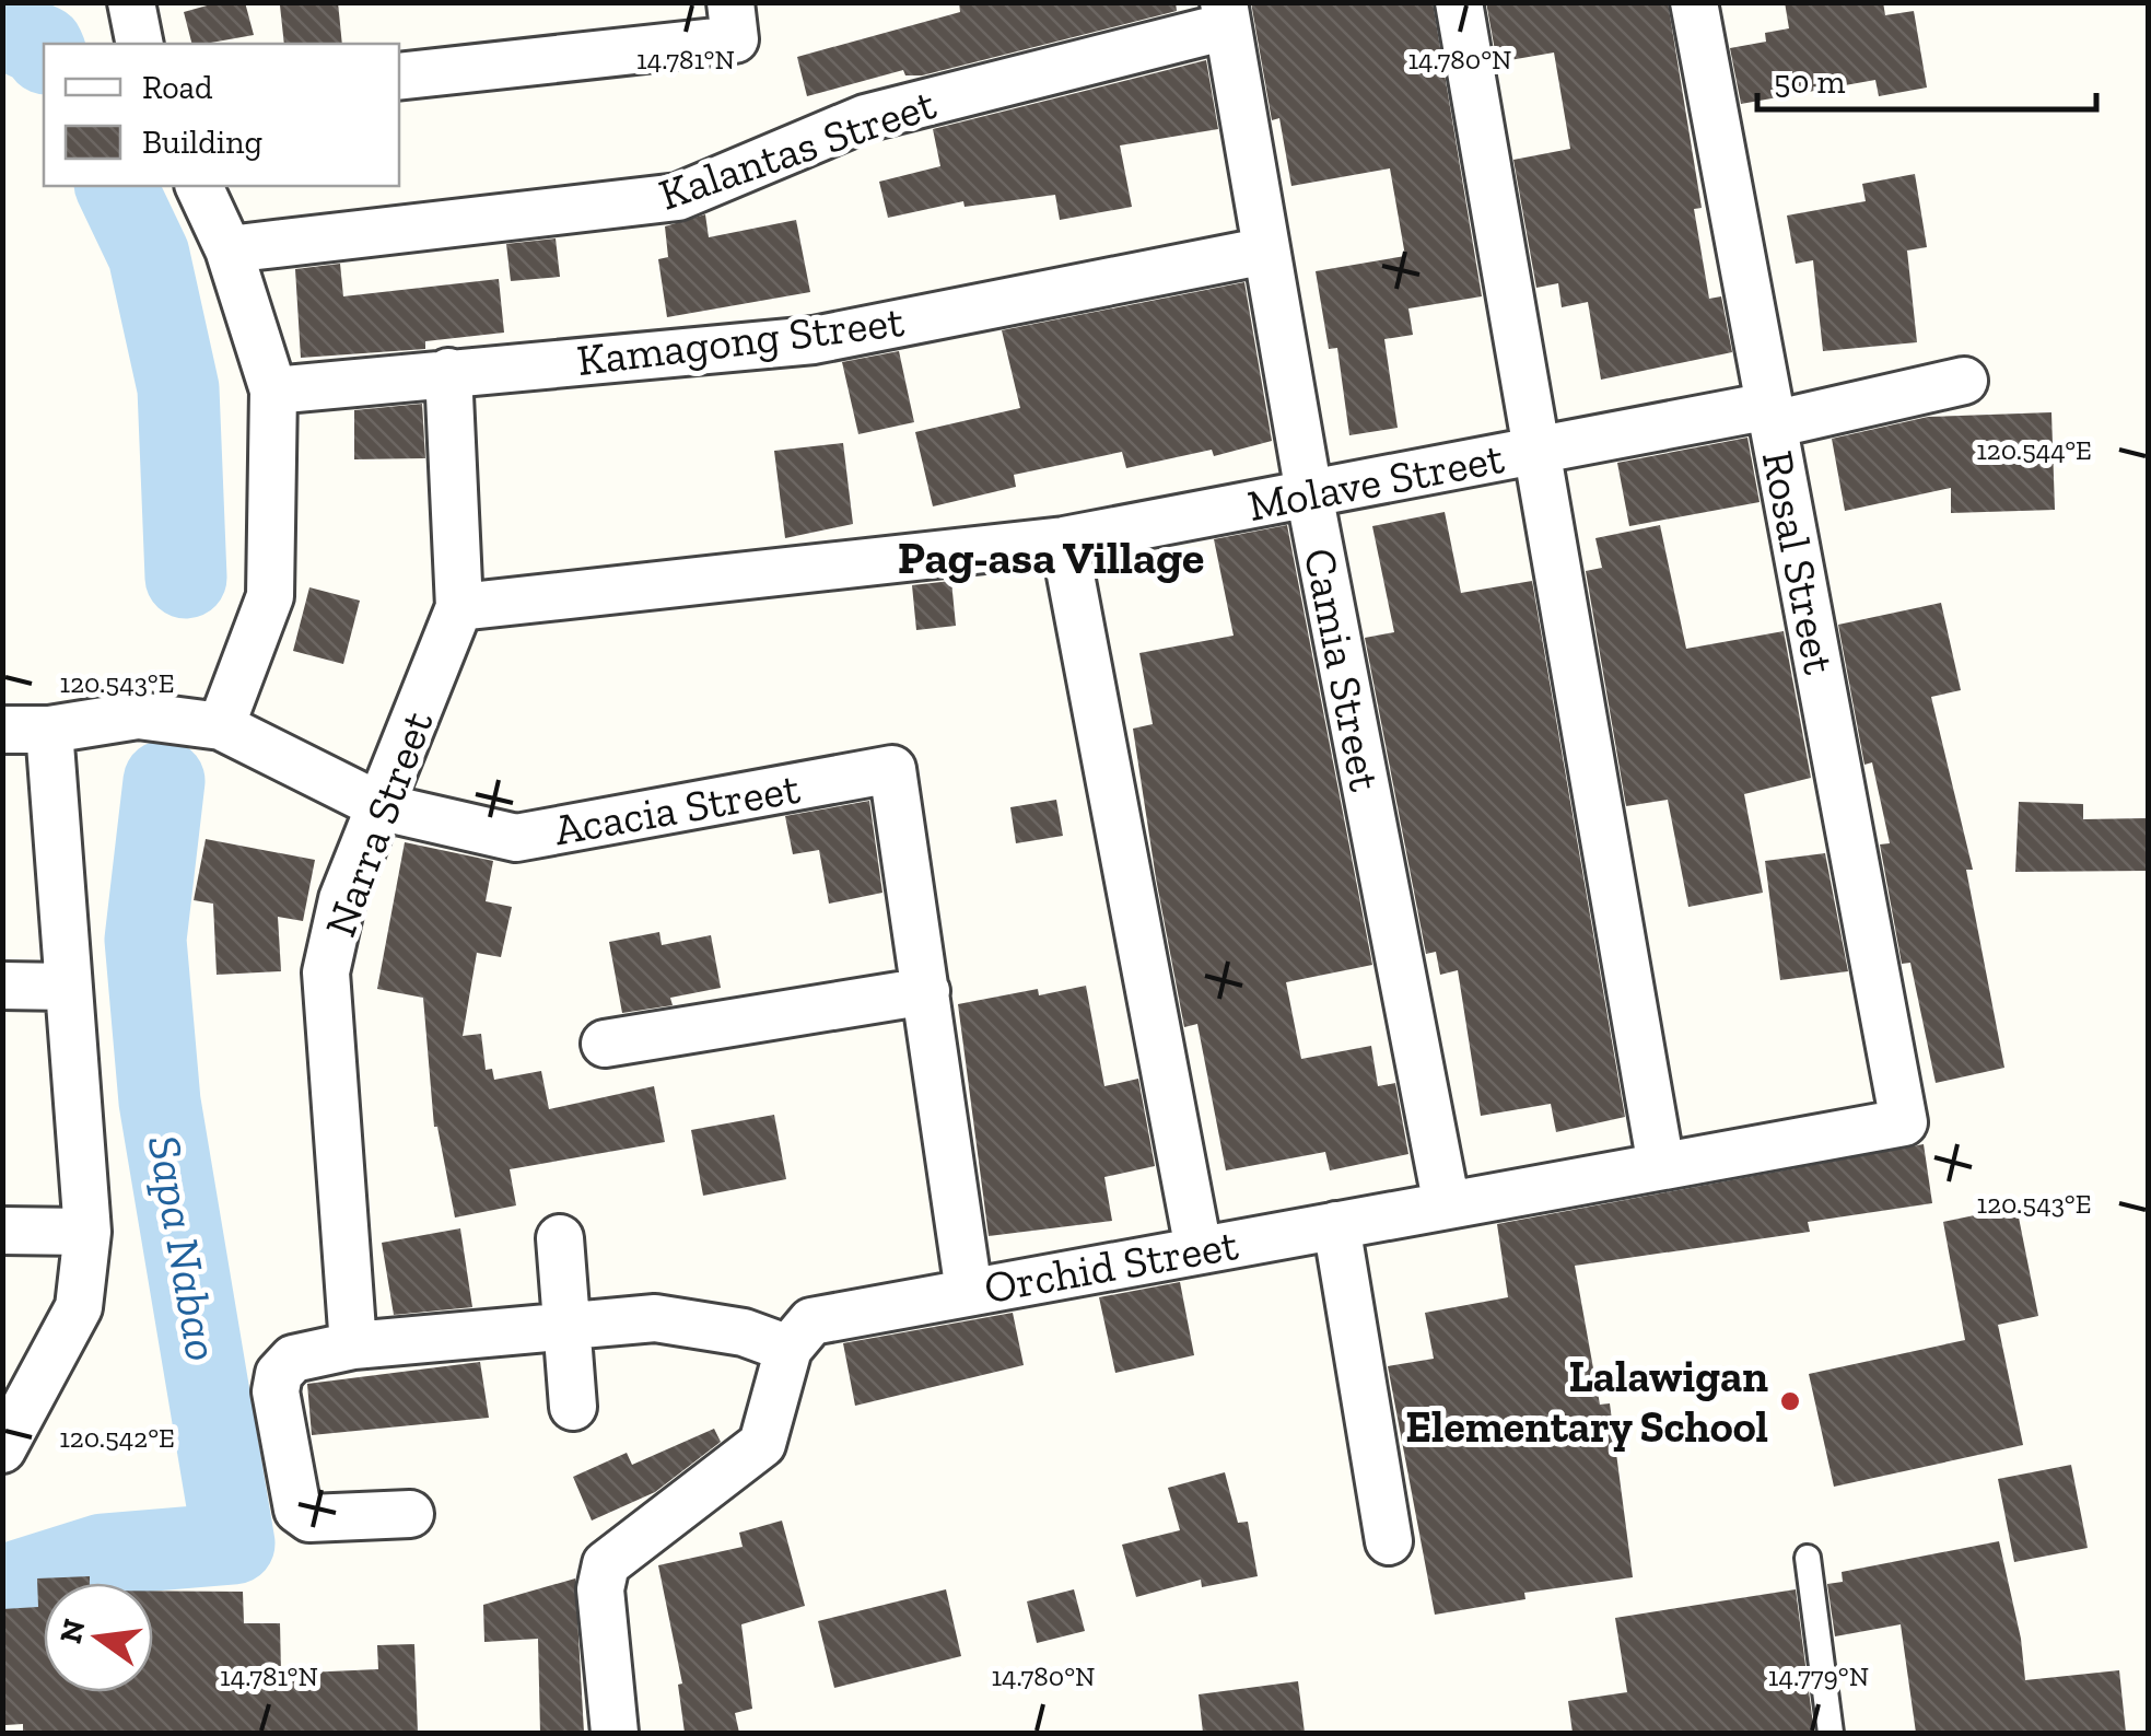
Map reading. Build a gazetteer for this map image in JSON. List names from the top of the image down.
{
  "streets": {
    "street": [
      "Kalantas Street",
      "Kamagong Street",
      "Molave Street",
      "Rosal Street",
      "Camia Street",
      "Acacia Street",
      "Narra Street",
      "Orchid Street"
    ]
  },
  "crossings": [
    ["Kalantas Street", "Camia Street"],
    ["Kamagong Street", "Camia Street"],
    ["Kamagong Street", "Narra Street"],
    ["Molave Street", "Rosal Street"],
    ["Molave Street", "Camia Street"],
    ["Molave Street", "Narra Street"],
    ["Rosal Street", "Orchid Street"],
    ["Camia Street", "Orchid Street"],
    ["Acacia Street", "Narra Street"]
  ],
  "districts": ["Pag-asa Village"],
  "water": ["Sapa Nabao"],
  "places": ["Lalawigan Elementary School"],
  "legend": ["Road", "Building"],
  "scale_bar": "50 m",
  "north": "left",
  "coordinates": [
    "14.780°N",
    "14.781°N",
    "120.544°E",
    "120.543°E",
    "120.542°E",
    "14.779°N"
  ]
}
